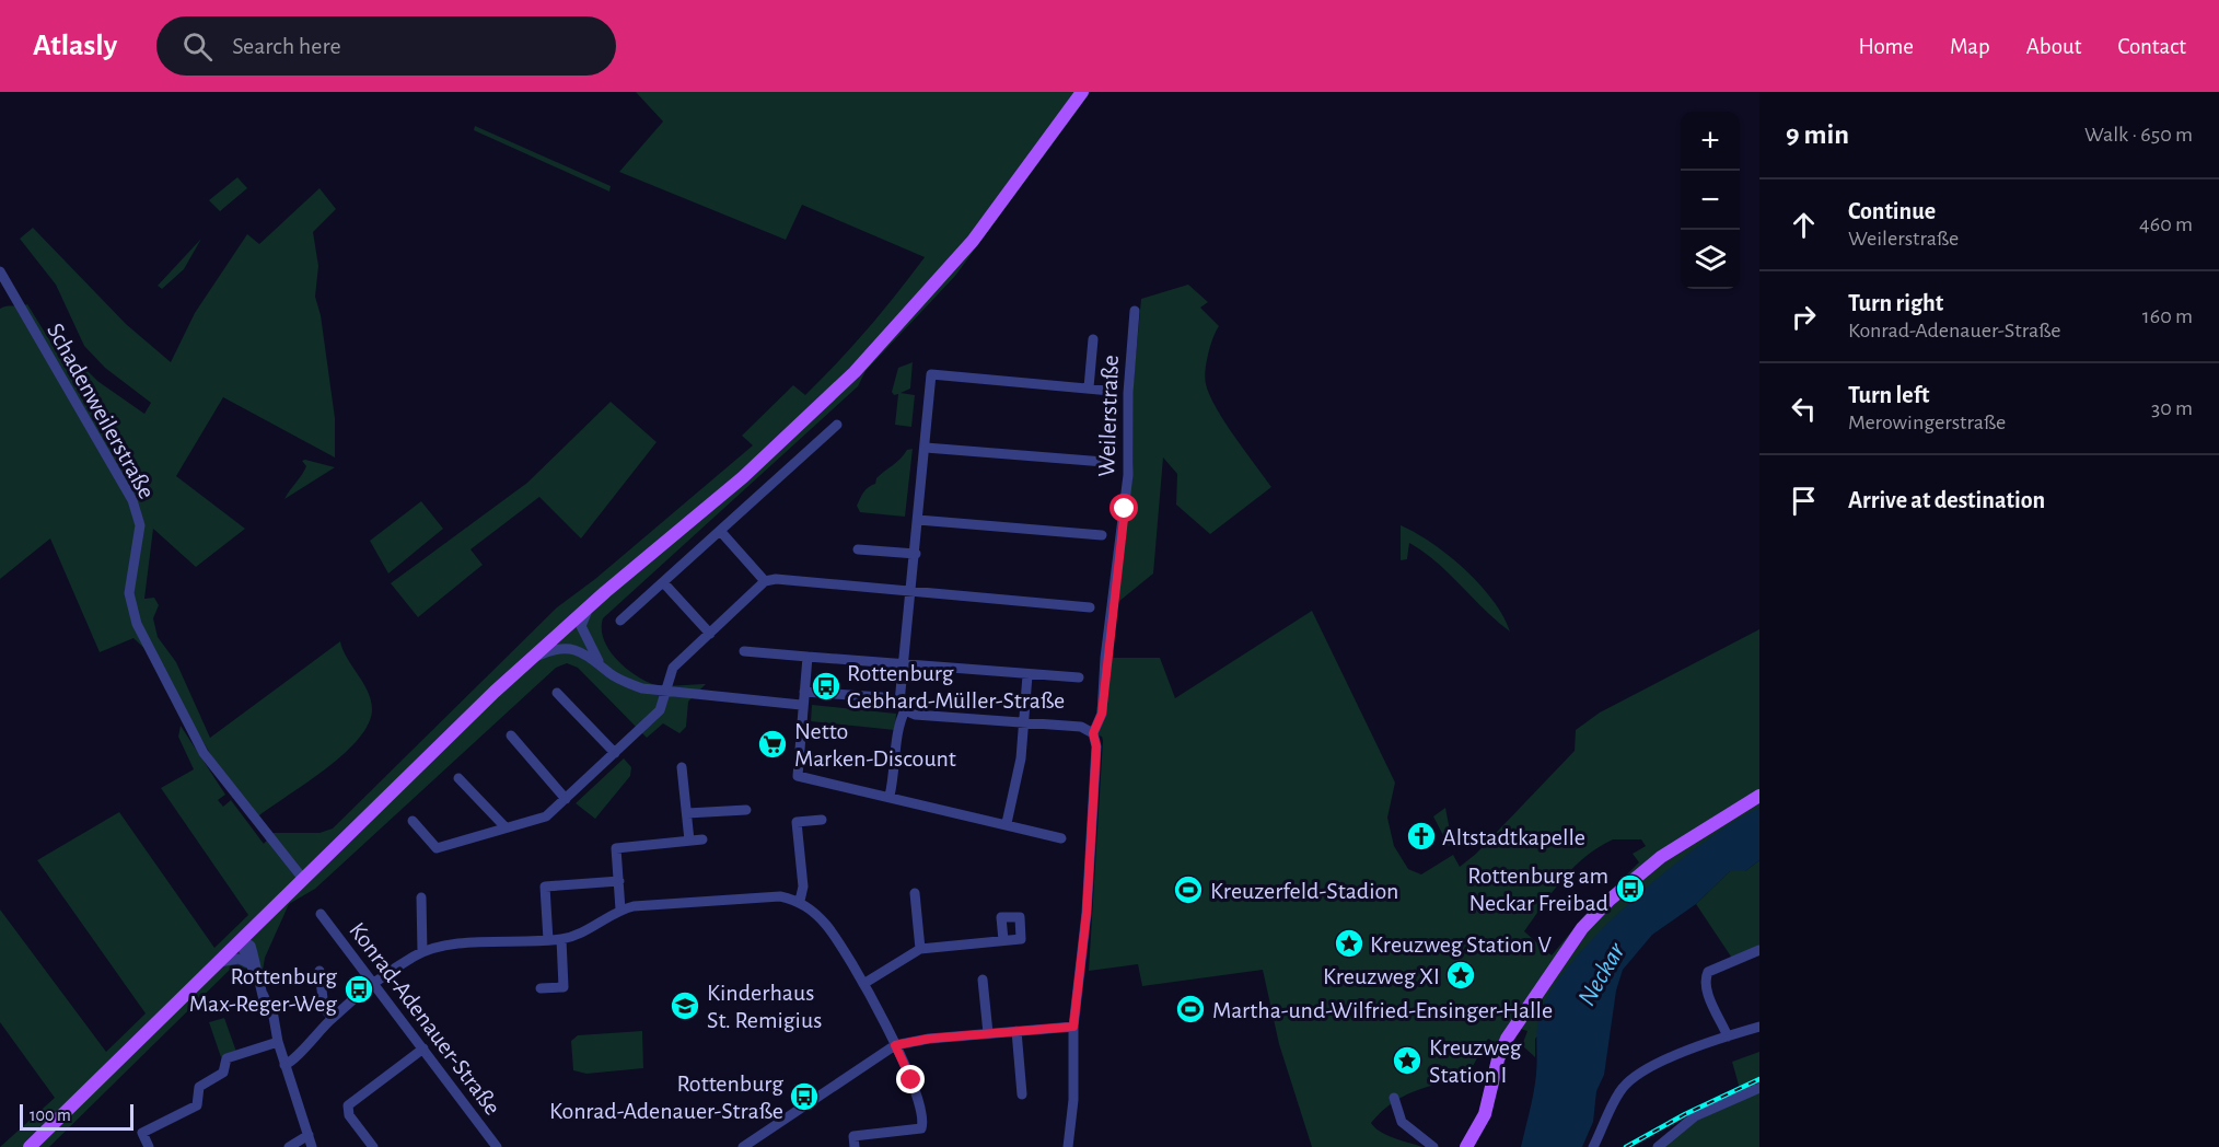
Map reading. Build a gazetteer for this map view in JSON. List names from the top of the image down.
{
  "streets": {
    "street": ["Schadenweilerstraße", "Weilerstraße", "Konrad-Adenauer-Straße"]
  },
  "water": ["Neckar"],
  "places": {
    "bus stop": [
      "Rottenburg Gebhard-Müller-Straße",
      "Rottenburg am Neckar Freibad",
      "Rottenburg Max-Reger-Weg",
      "Rottenburg Konrad-Adenauer-Straße"
    ],
    "supermarket": ["Netto Marken-Discount"],
    "church": ["Altstadtkapelle"],
    "sports": ["Kreuzerfeld-Stadion", "Martha-und-Wilfried-Ensinger-Halle"],
    "place": ["Kreuzweg Station V", "Kreuzweg XI", "Kreuzweg Station I"],
    "school or university": ["Kinderhaus St. Remigius"]
  },
  "scale_bar": "100 m",
  "page": {
    "header": "Atlasly",
    "search": "Search here",
    "nav": [
      "Home",
      "Map",
      "About",
      "Contact"
    ],
    "heading": ["9 min", "Walk · 650 m"],
    "map_buttons": ["+", "−"],
    "list": [
      ["Continue", "Weilerstraße", "460 m"],
      ["Turn right", "Konrad-Adenauer-Straße", "160 m"],
      ["Turn left", "Merowingerstraße", "30 m"],
      "Arrive at destination"
    ],
    "scale": "100 m"
  }
}
